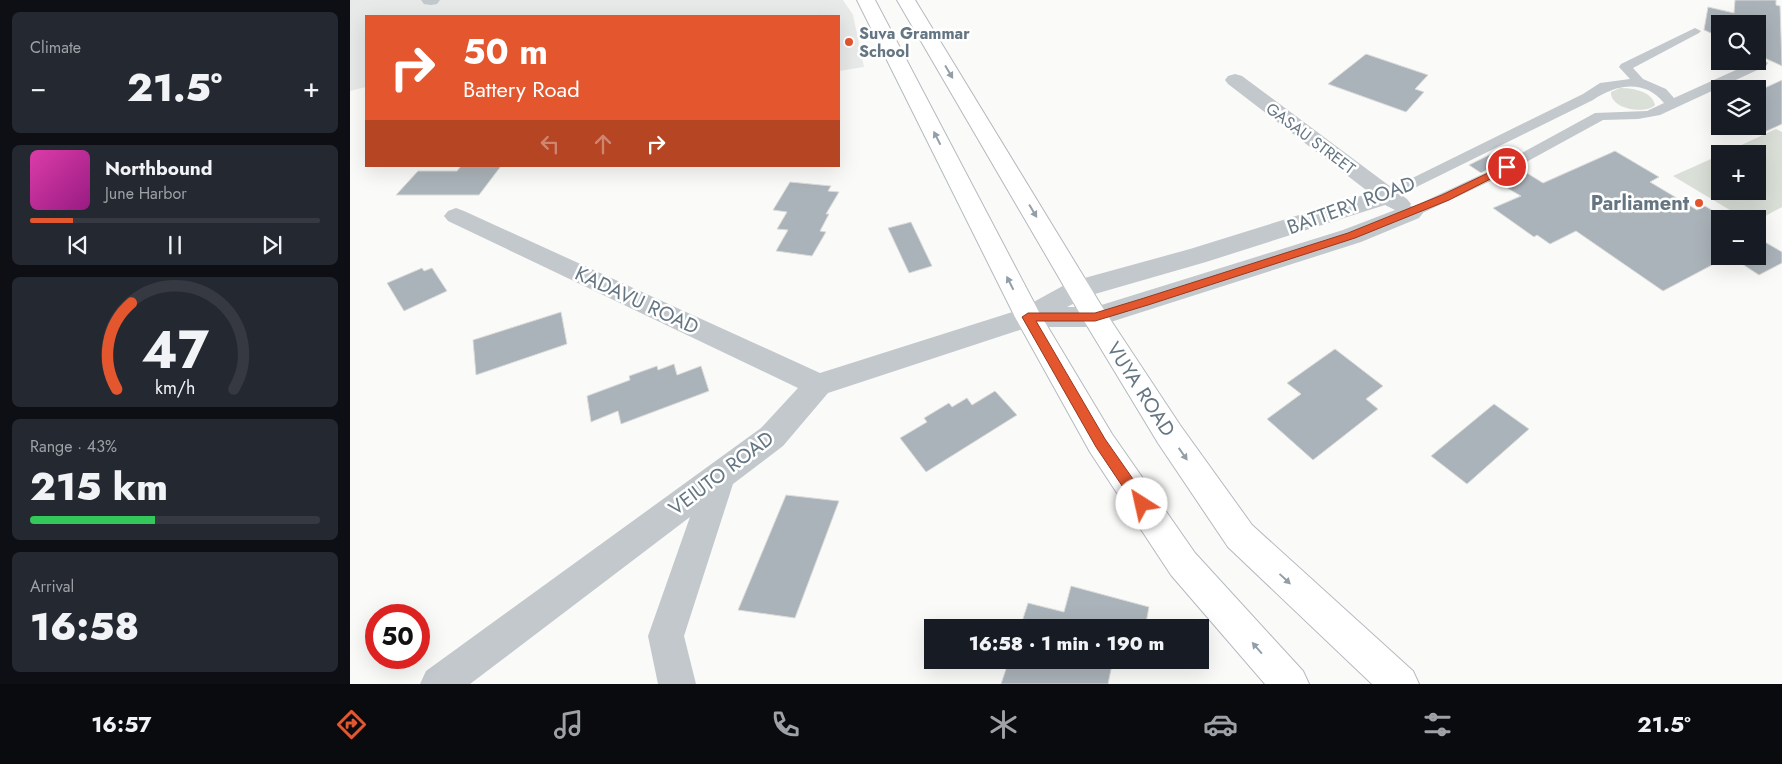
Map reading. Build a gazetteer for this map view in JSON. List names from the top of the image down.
{
  "streets": {
    "main road": ["VUYA ROAD"],
    "street": [
      "GASAU STREET",
      "BATTERY ROAD",
      "KADAVU ROAD",
      "VEIUTO ROAD"
    ]
  },
  "crossings": [
    ["GASAU STREET", "BATTERY ROAD"],
    ["BATTERY ROAD", "VUYA ROAD"],
    ["KADAVU ROAD", "VEIUTO ROAD"]
  ],
  "places": ["Suva Grammar School", "Parliament"],
  "page": {
    "tile": [
      "Climate",
      ["Range · 43%", "215 km"],
      ["Arrival", "16:58"]
    ],
    "map_buttons": ["+", "−"],
    "turn": ["50 m", "Battery Road"],
    "heat": ["−", "21.5°", "+"],
    "song": ["Northbound", "June Harbor"],
    "limit": "50",
    "trip": "16:58 · 1 min · 190 m",
    "tabs": ["16:57", "21.5°"],
    "gauge": ["47", "km/h"]
  }
}
